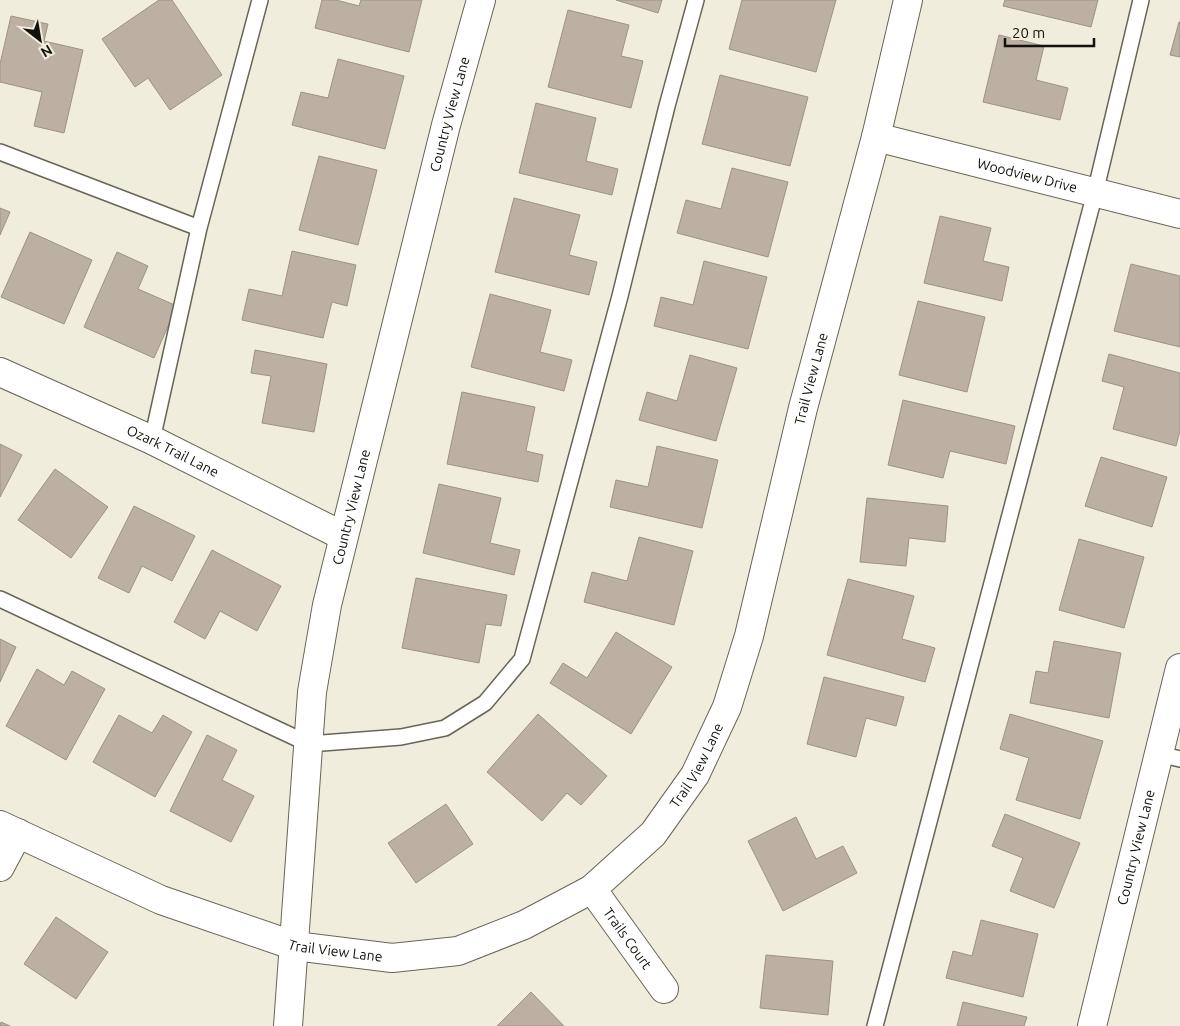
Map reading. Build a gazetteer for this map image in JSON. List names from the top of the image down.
{
  "streets": {
    "street": [
      "Country View Lane",
      "Woodview Drive",
      "Trail View Lane",
      "Ozark Trail Lane",
      "Trails Court"
    ]
  },
  "crossings": [
    ["Country View Lane", "Trail View Lane"],
    ["Country View Lane", "Ozark Trail Lane"],
    ["Woodview Drive", "Trail View Lane"],
    ["Trail View Lane", "Trails Court"]
  ],
  "scale_bar": "20 m",
  "north": "bottom right"
}
